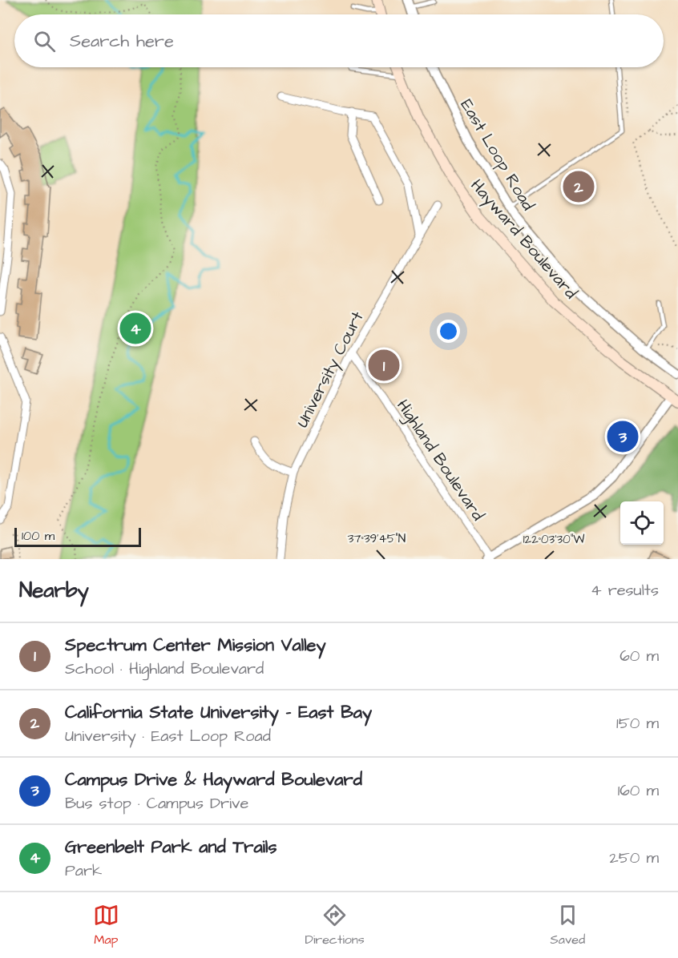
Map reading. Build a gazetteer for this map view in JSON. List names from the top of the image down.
{
  "streets": {
    "main road": ["Hayward Boulevard"],
    "street": ["East Loop Road", "University Court", "Highland Boulevard"]
  },
  "crossings": [
    ["University Court", "Highland Boulevard"]
  ],
  "scale_bar": "100 m",
  "page": {
    "search": "Search here",
    "pins": [
      "2",
      "4",
      "1",
      "3"
    ],
    "scale": "100 m",
    "heading": ["Nearby", "4 results"],
    "list": [
      {
        "mark": "1",
        "name": "Spectrum Center Mission Valley",
        "note": "School · Highland Boulevard",
        "value": "60 m"
      },
      {
        "mark": "2",
        "name": "California State University - East Bay",
        "note": "University · East Loop Road",
        "value": "150 m"
      },
      {
        "mark": "3",
        "name": "Campus Drive & Hayward Boulevard",
        "note": "Bus stop · Campus Drive",
        "value": "160 m"
      },
      {
        "mark": "4",
        "name": "Greenbelt Park and Trails",
        "note": "Park",
        "value": "250 m"
      }
    ],
    "nav": ["Map", "Directions", "Saved"]
  },
  "coordinates": ["37°39'45\"N", "122°03'30\"W"]
}
